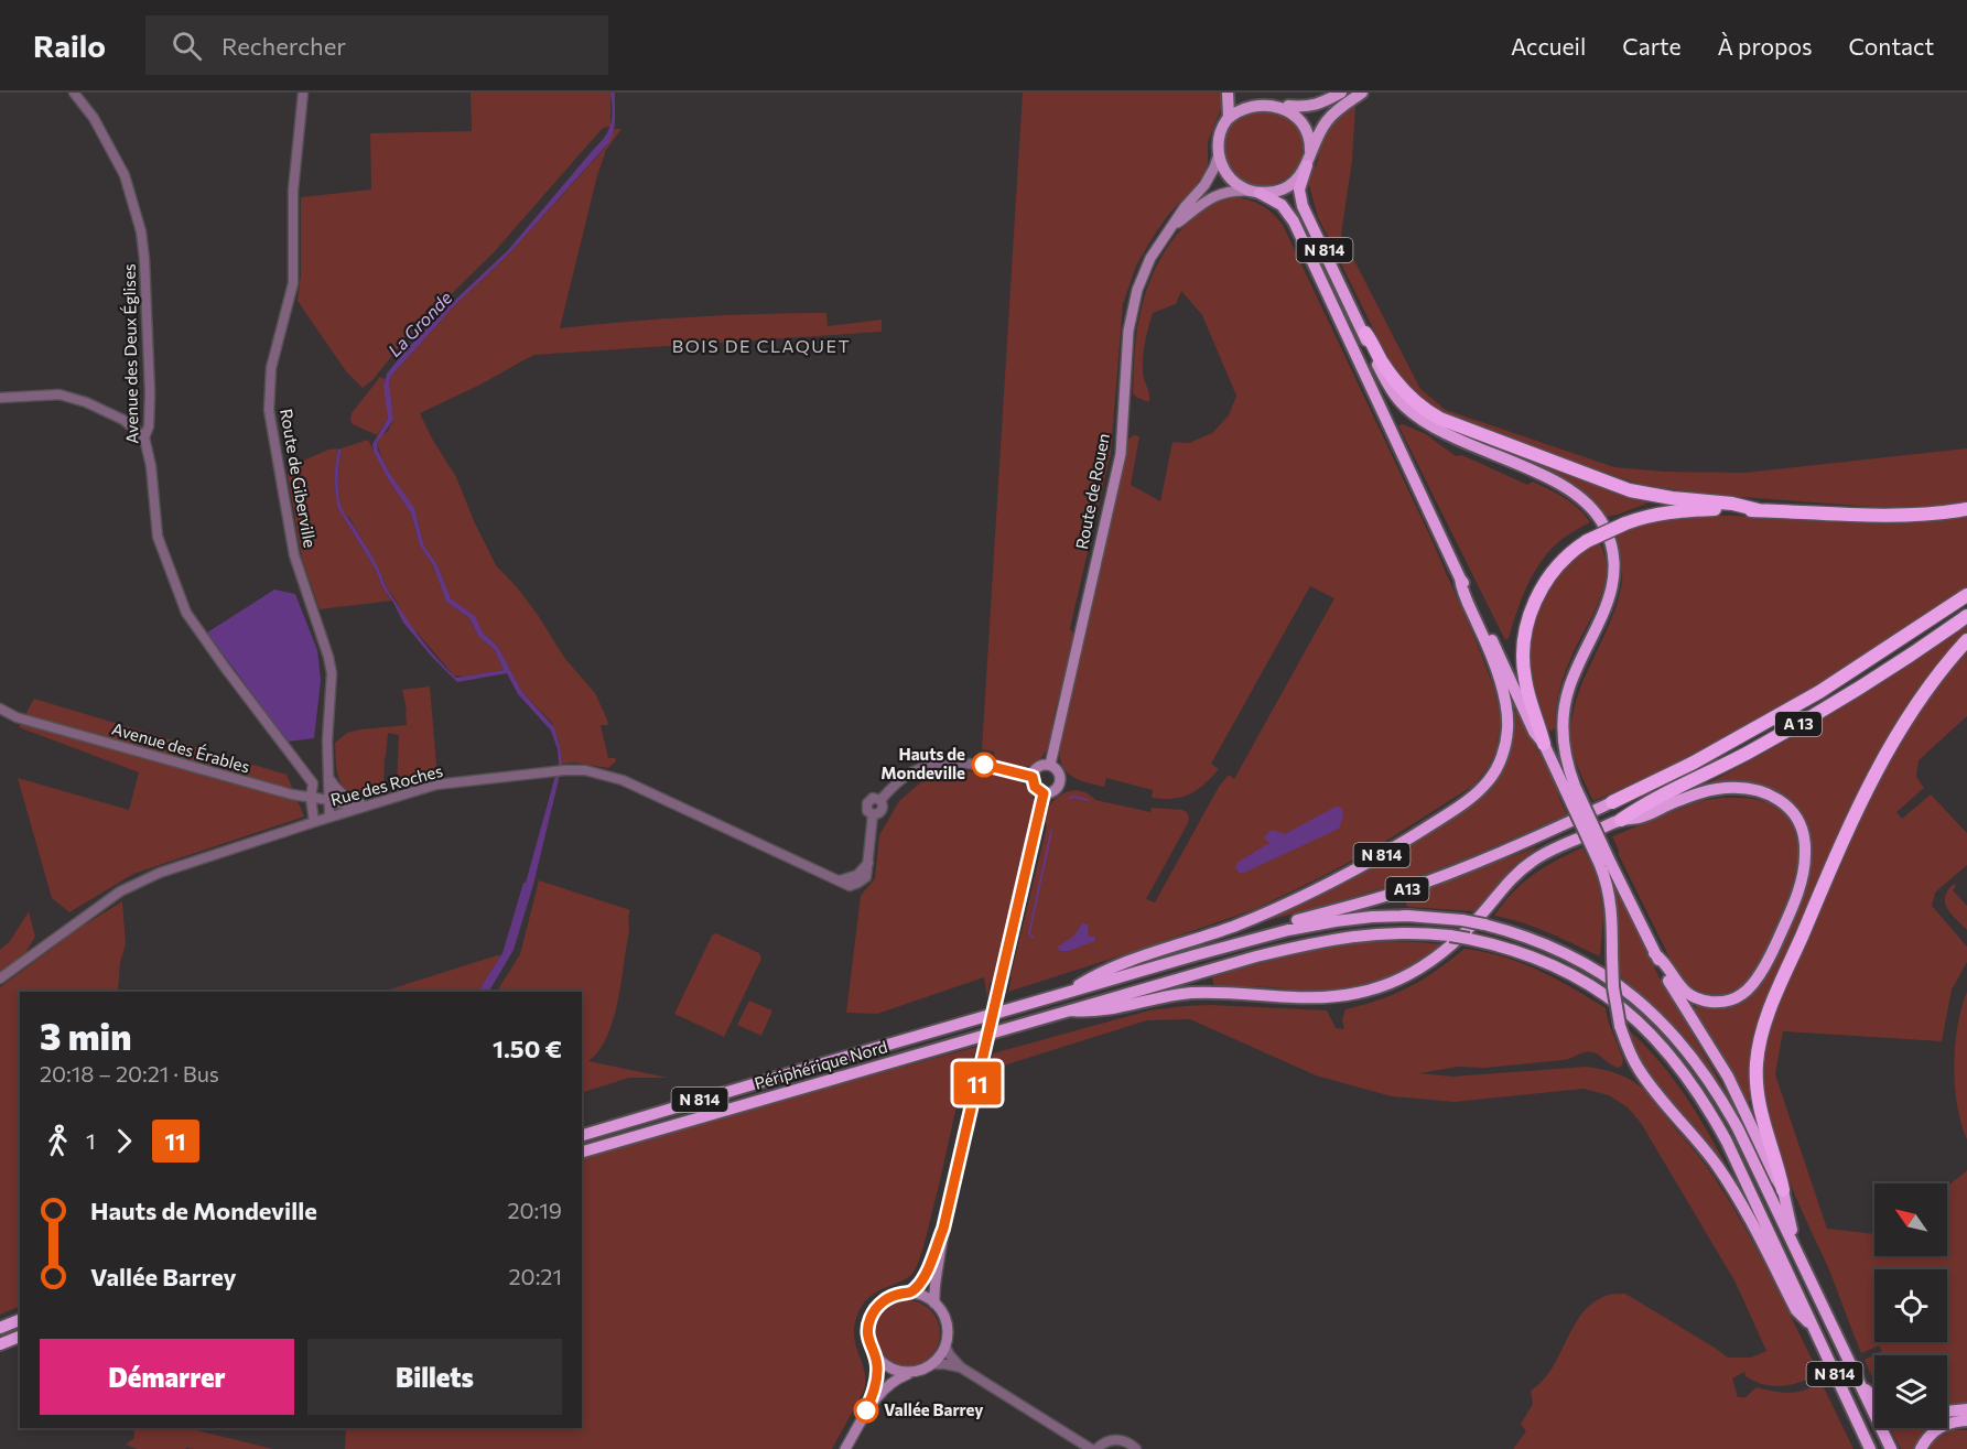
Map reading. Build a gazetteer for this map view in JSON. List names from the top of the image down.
{
  "streets": {
    "highway": [
      "N 814",
      "A 13",
      "A13",
      "Périphérique Nord"
    ],
    "main road": ["Route de Rouen"],
    "street": [
      "Avenue des Deux Églises",
      "Route de Giberville",
      "Avenue des Érables",
      "Rue des Roches"
    ]
  },
  "crossings": [
    ["N 814", "Route de Rouen"],
    ["N 814", "A13"],
    ["N 814", "Périphérique Nord"],
    ["Avenue des Deux Églises", "Avenue des Érables"],
    ["Avenue des Deux Églises", "Rue des Roches"],
    ["Route de Giberville", "Avenue des Érables"],
    ["Route de Giberville", "Rue des Roches"],
    ["Route de Rouen", "Rue des Roches"],
    ["A 13", "A13"],
    ["Avenue des Érables", "Rue des Roches"]
  ],
  "districts": ["BOIS DE CLAQUET"],
  "water": ["La Gronde"],
  "places": ["Hauts de Mondeville", "Vallée Barrey"],
  "lines": ["bus line 11"],
  "north": "top left",
  "page": {
    "header": "Railo",
    "search": "Rechercher",
    "nav": [
      "Accueil",
      "Carte",
      "À propos",
      "Contact"
    ],
    "on_map": "11",
    "heading": ["3 min", "20:18 – 20:21 · Bus", "1.50 €"],
    "legs": ["1", "11"],
    "list": [
      {
        "name": "Hauts de Mondeville",
        "value": "20:19"
      },
      {
        "name": "Vallée Barrey",
        "value": "20:21"
      }
    ],
    "buttons": ["Démarrer", "Billets"]
  }
}
